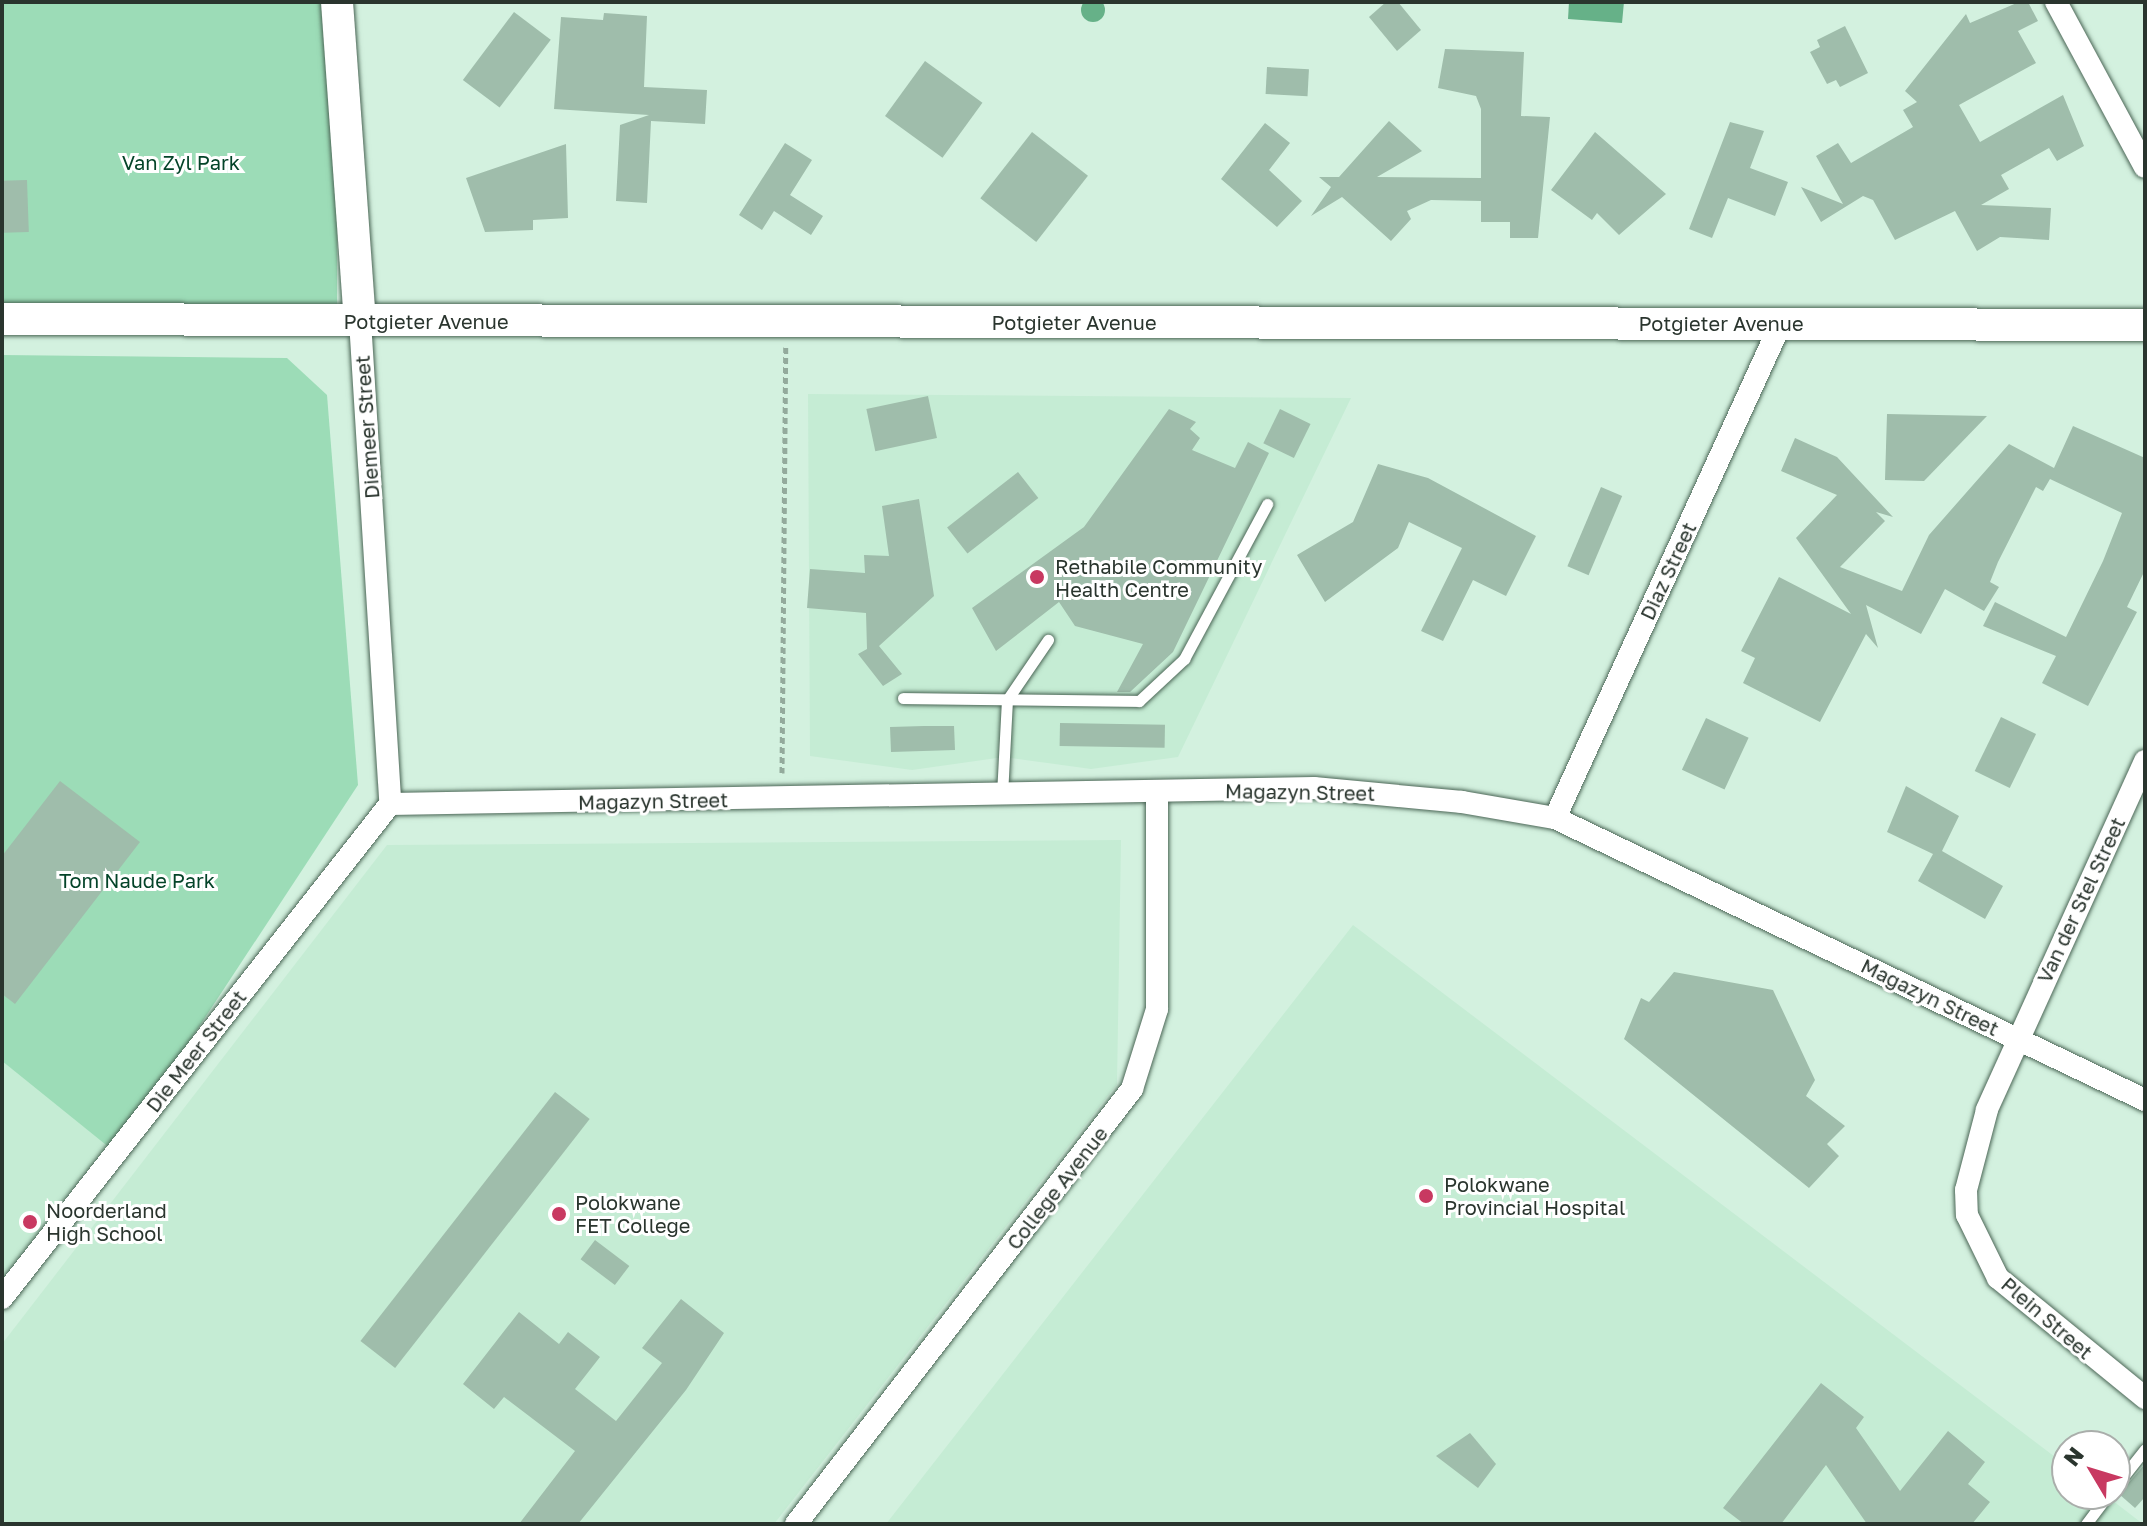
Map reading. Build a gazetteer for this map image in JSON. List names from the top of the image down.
{
  "streets": {
    "street": [
      "Potgieter Avenue",
      "Diemeer Street",
      "Diaz Street",
      "Magazyn Street",
      "Van der Stel Street",
      "Die Meer Street",
      "College Avenue",
      "Plein Street"
    ]
  },
  "crossings": [
    ["Potgieter Avenue", "Diemeer Street"],
    ["Potgieter Avenue", "Diaz Street"],
    ["Diemeer Street", "Magazyn Street"],
    ["Diemeer Street", "Die Meer Street"],
    ["Diaz Street", "Magazyn Street"],
    ["Magazyn Street", "Van der Stel Street"],
    ["Magazyn Street", "Die Meer Street"],
    ["Magazyn Street", "College Avenue"],
    ["Magazyn Street", "Plein Street"],
    ["Van der Stel Street", "Plein Street"]
  ],
  "parks": ["Van Zyl Park", "Tom Naude Park"],
  "places": [
    "Rethabile Community Health Centre",
    "Polokwane Provincial Hospital",
    "Polokwane FET College",
    "Noorderland High School"
  ],
  "north": "top left"
}
